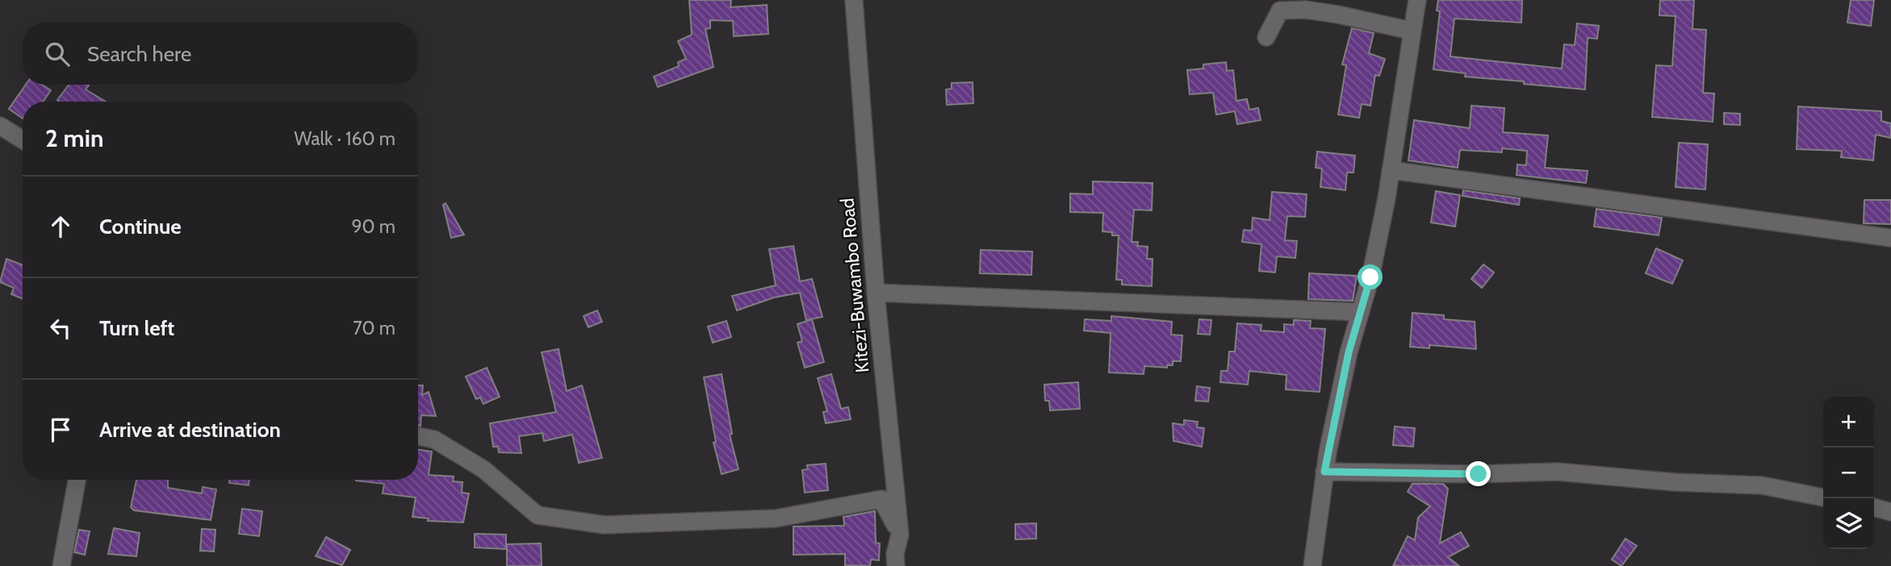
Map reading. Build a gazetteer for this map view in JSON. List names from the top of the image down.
{
  "streets": {
    "street": ["Kitezi-Buwambo Road"]
  },
  "page": {
    "search": "Search here",
    "heading": ["2 min", "Walk · 160 m"],
    "list": [
      ["Continue", "90 m"],
      ["Turn left", "70 m"],
      "Arrive at destination"
    ],
    "map_buttons": ["+", "−"]
  }
}
